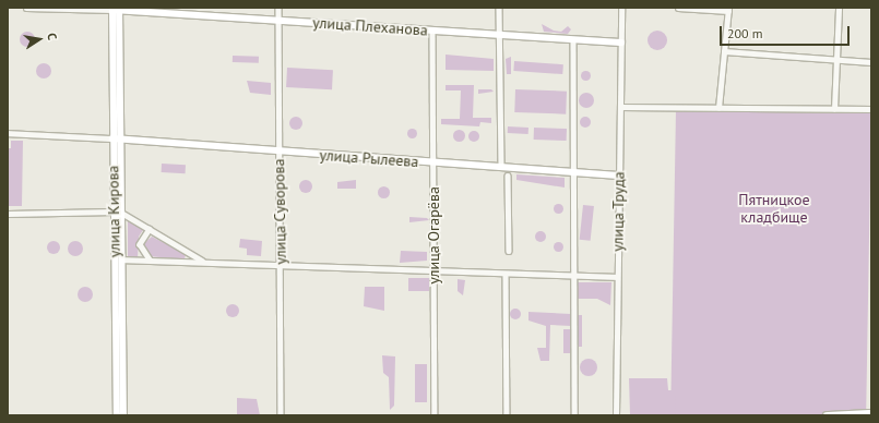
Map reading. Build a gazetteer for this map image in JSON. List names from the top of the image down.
{
  "streets": {
    "main road": ["улица Плеханова", "улица Рылеева", "улица Кирова"],
    "street": ["улица Суворова", "улица Труда", "улица Огарёва"]
  },
  "crossings": [
    ["улица Плеханова", "улица Кирова"],
    ["улица Плеханова", "улица Суворова"],
    ["улица Плеханова", "улица Труда"],
    ["улица Плеханова", "улица Огарёва"],
    ["улица Рылеева", "улица Кирова"],
    ["улица Рылеева", "улица Суворова"],
    ["улица Рылеева", "улица Труда"],
    ["улица Рылеева", "улица Огарёва"]
  ],
  "parks": ["Пятницкое кладбище"],
  "scale_bar": "200 m",
  "north": "right"
}
